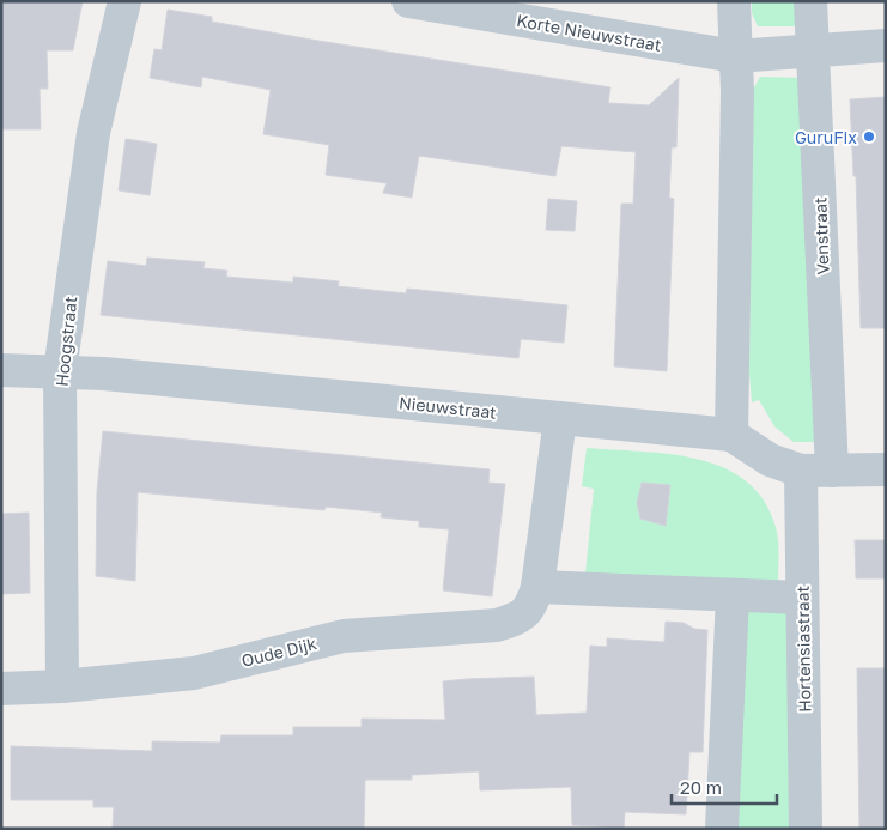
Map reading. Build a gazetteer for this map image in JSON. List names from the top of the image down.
{
  "streets": {
    "street": [
      "Korte Nieuwstraat",
      "Venstraat",
      "Hoogstraat",
      "Nieuwstraat",
      "Hortensiastraat",
      "Oude Dijk"
    ]
  },
  "crossings": [
    ["Korte Nieuwstraat", "Venstraat"],
    ["Venstraat", "Nieuwstraat"],
    ["Venstraat", "Hortensiastraat"],
    ["Hoogstraat", "Nieuwstraat"],
    ["Hoogstraat", "Oude Dijk"],
    ["Nieuwstraat", "Hortensiastraat"],
    ["Nieuwstraat", "Oude Dijk"]
  ],
  "places": ["GuruFix"],
  "scale_bar": "20 m"
}
